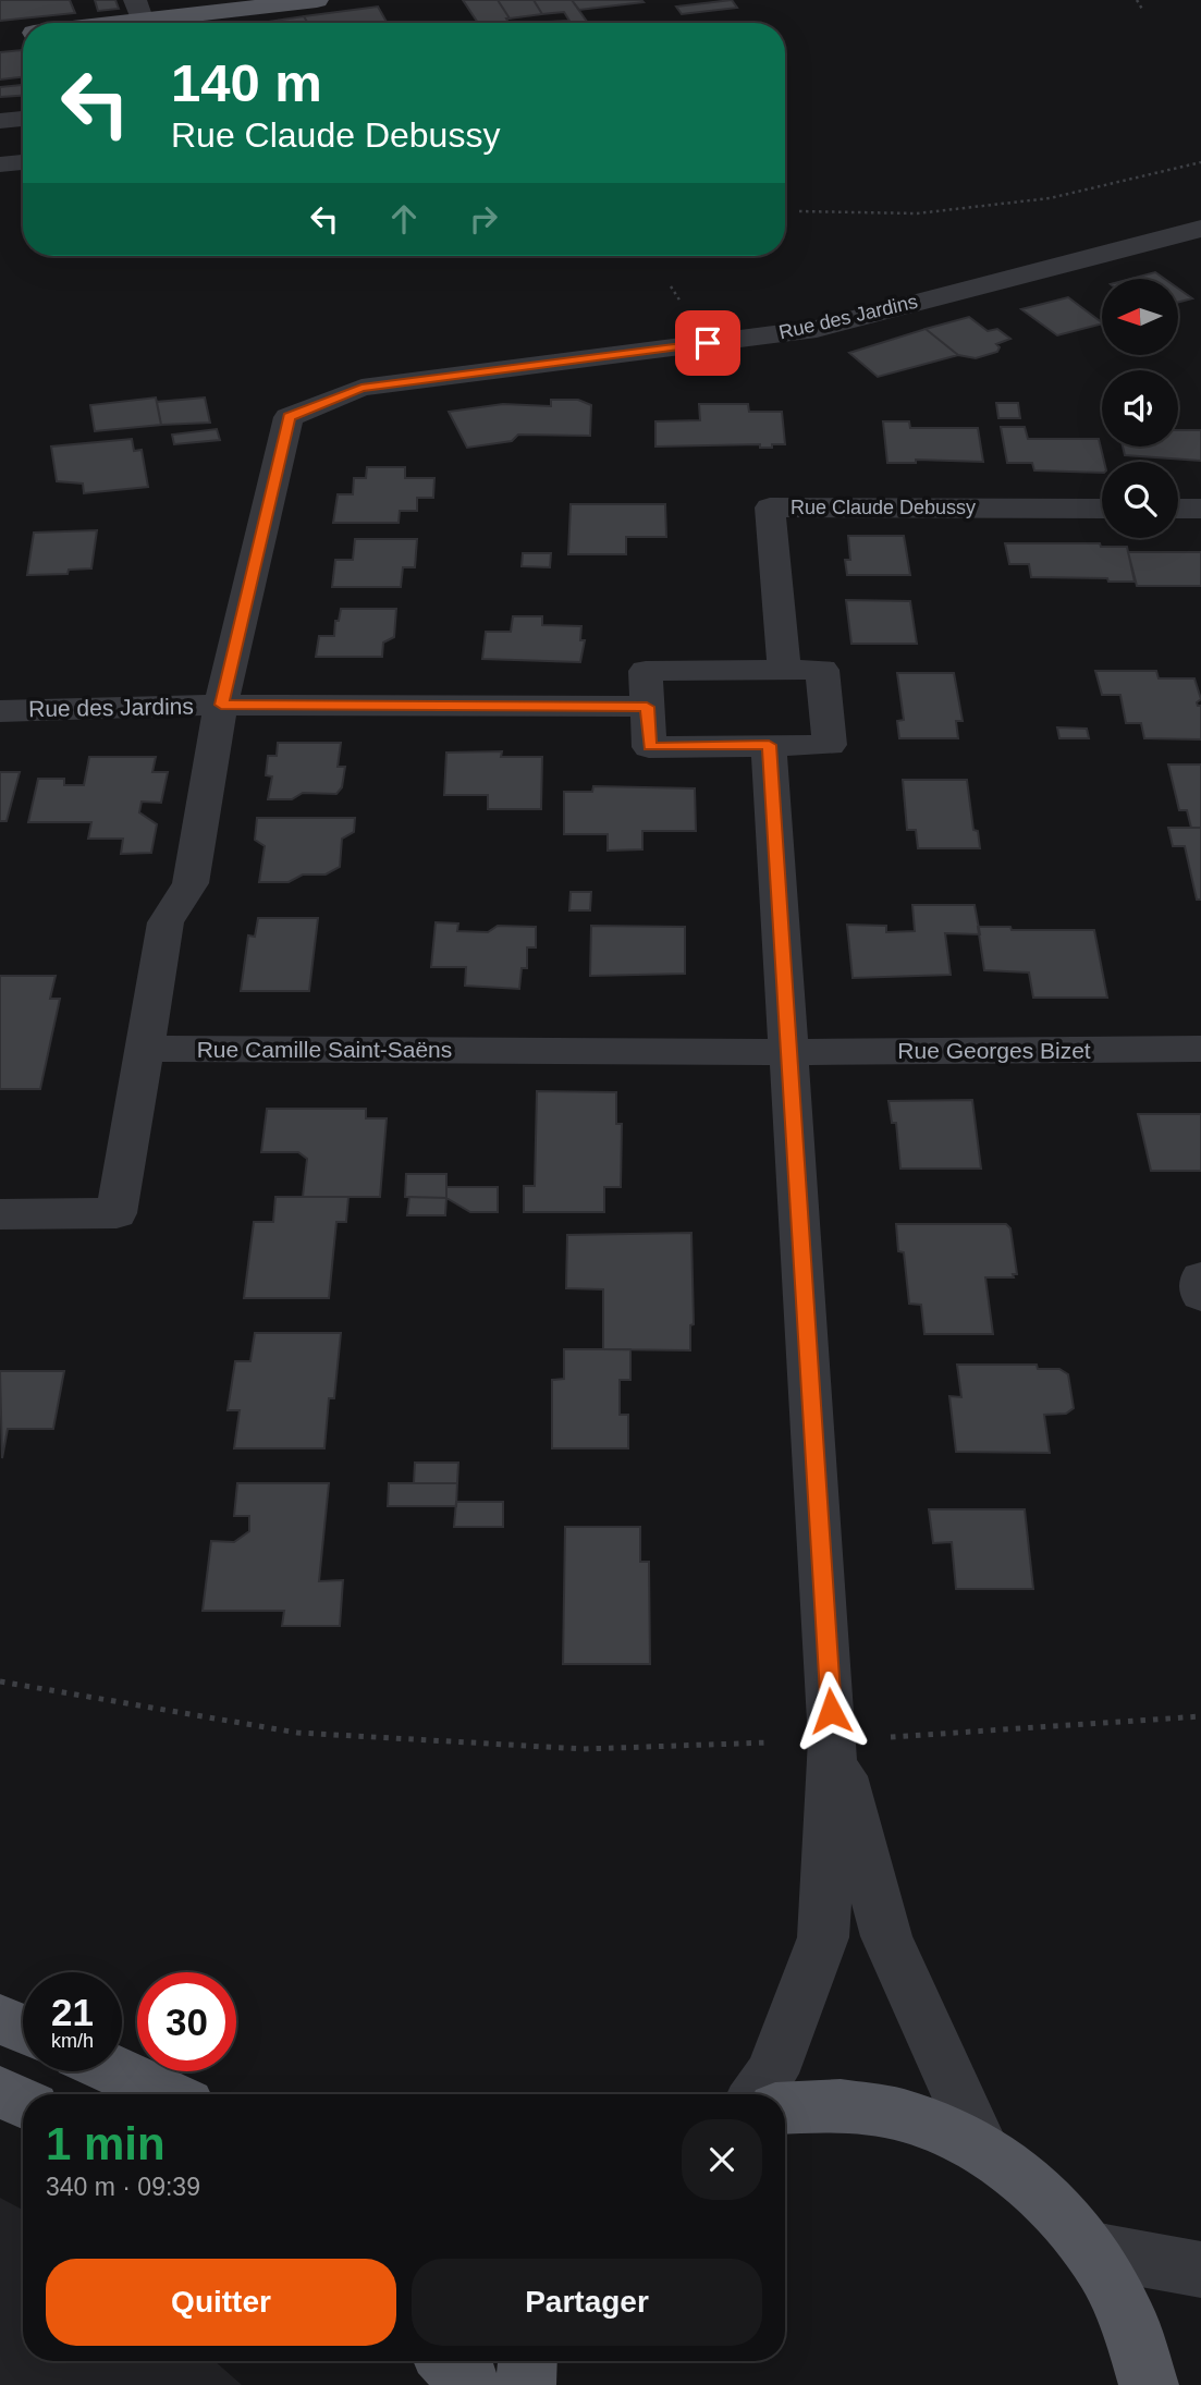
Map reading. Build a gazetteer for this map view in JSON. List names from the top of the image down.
{
  "streets": {
    "street": [
      "Rue des Jardins",
      "Rue Claude Debussy",
      "Rue Camille Saint-Saëns",
      "Rue Georges Bizet"
    ]
  },
  "crossings": [
    ["Rue Camille Saint-Saëns", "Rue Georges Bizet"]
  ],
  "north": "left",
  "page": {
    "turn": ["140 m", "Rue Claude Debussy"],
    "speed": "21 km/h",
    "limit": "30",
    "heading": ["1 min", "340 m · 09:39"],
    "buttons": ["Quitter", "Partager"]
  }
}
